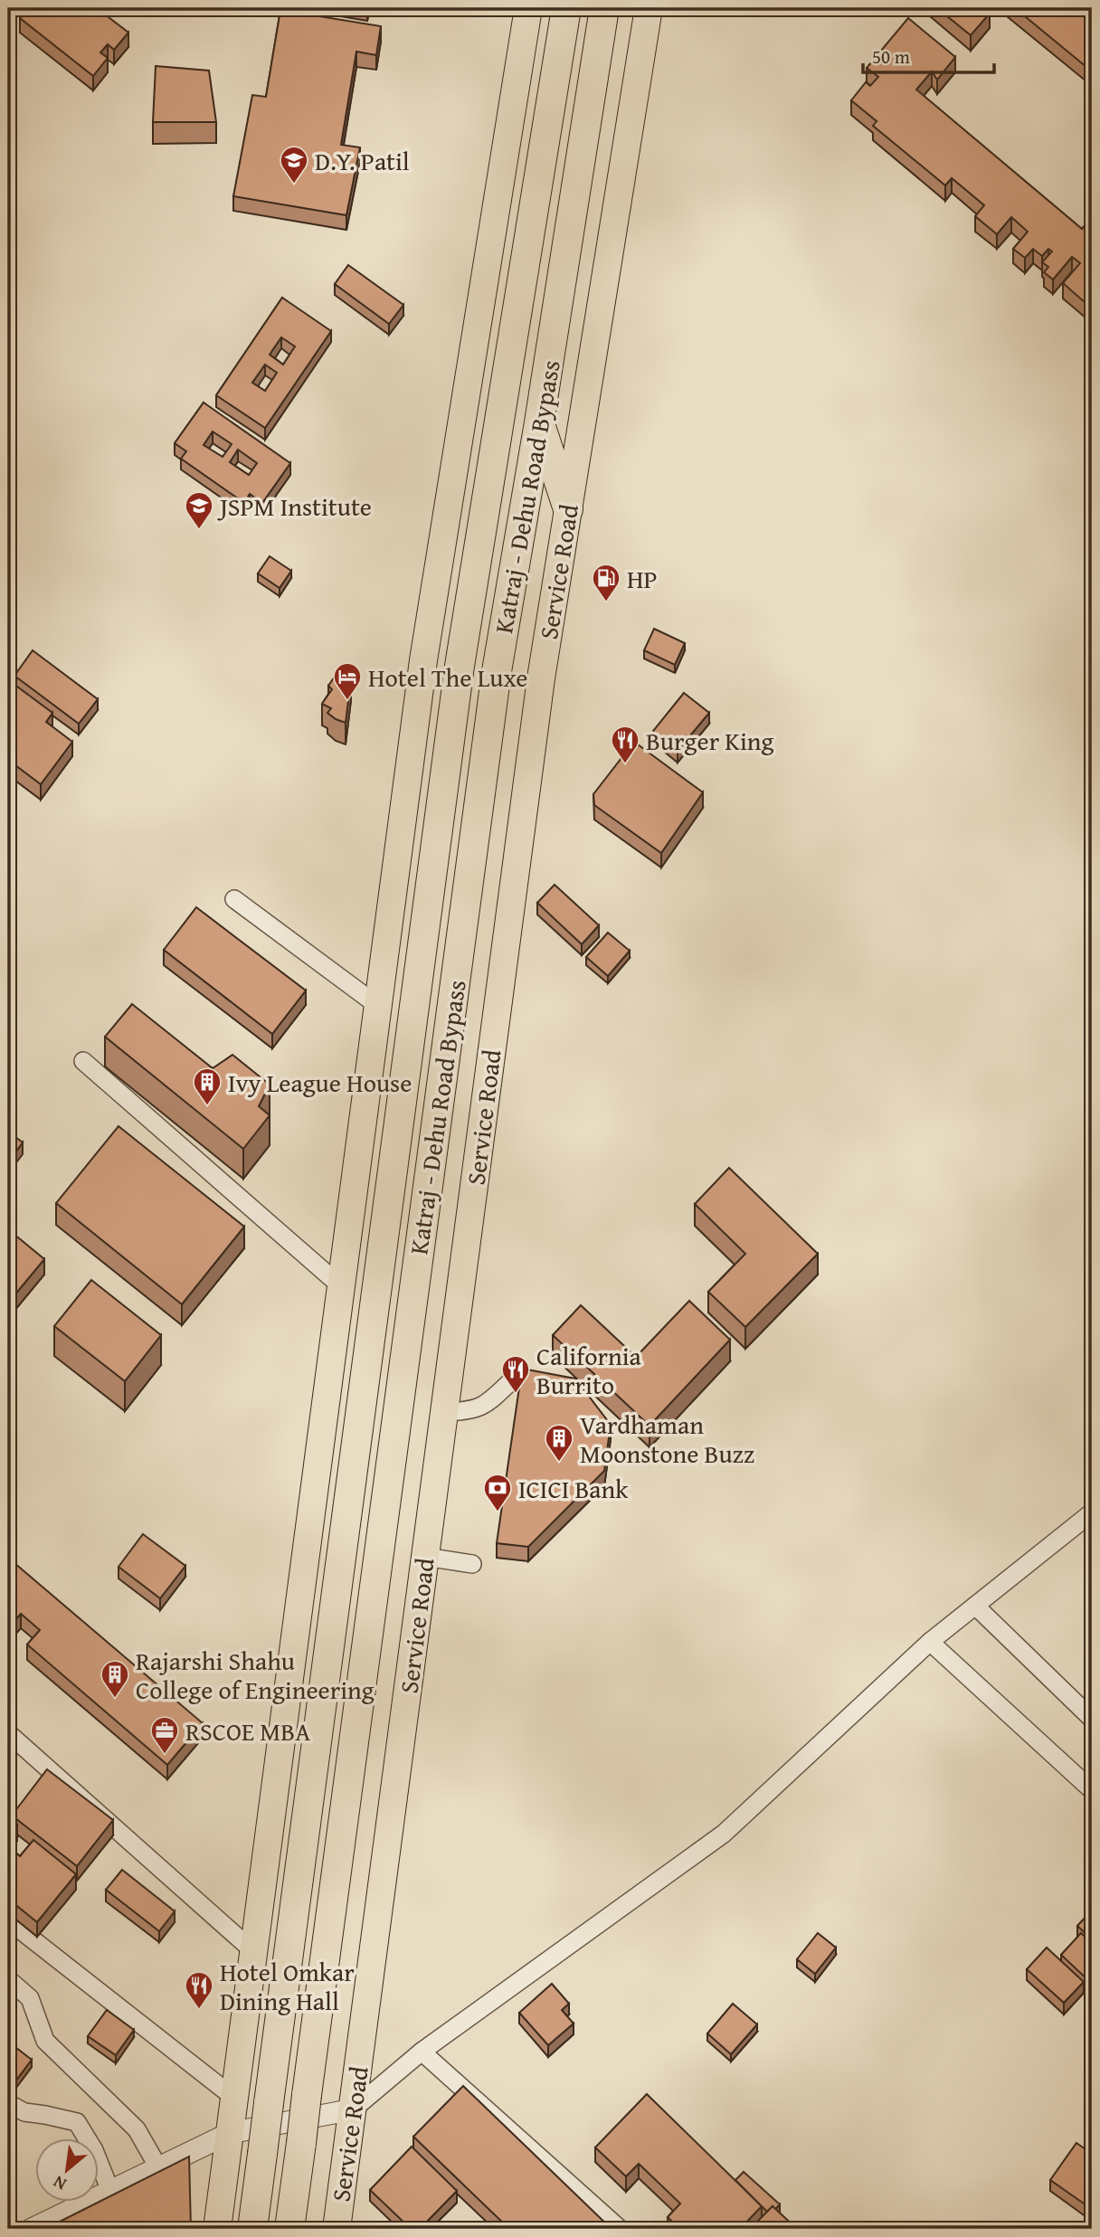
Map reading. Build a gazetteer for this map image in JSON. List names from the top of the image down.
{
  "streets": {
    "highway": ["Katraj - Dehu Road Bypass"],
    "main road": ["Service Road"]
  },
  "places": {
    "school or university": ["D.Y. Patil", "JSPM Institute"],
    "fuel station": ["HP"],
    "hotel": ["Hotel The Luxe"],
    "restaurant": ["Burger King", "California Burrito", "Hotel Omkar Dining Hall"],
    "building": ["Ivy League House", "Vardhaman Moonstone Buzz", "Rajarshi Shahu College of Engineering"],
    "bank": ["ICICI Bank"],
    "office": ["RSCOE MBA"]
  },
  "scale_bar": "50 m",
  "north": "bottom left"
}
